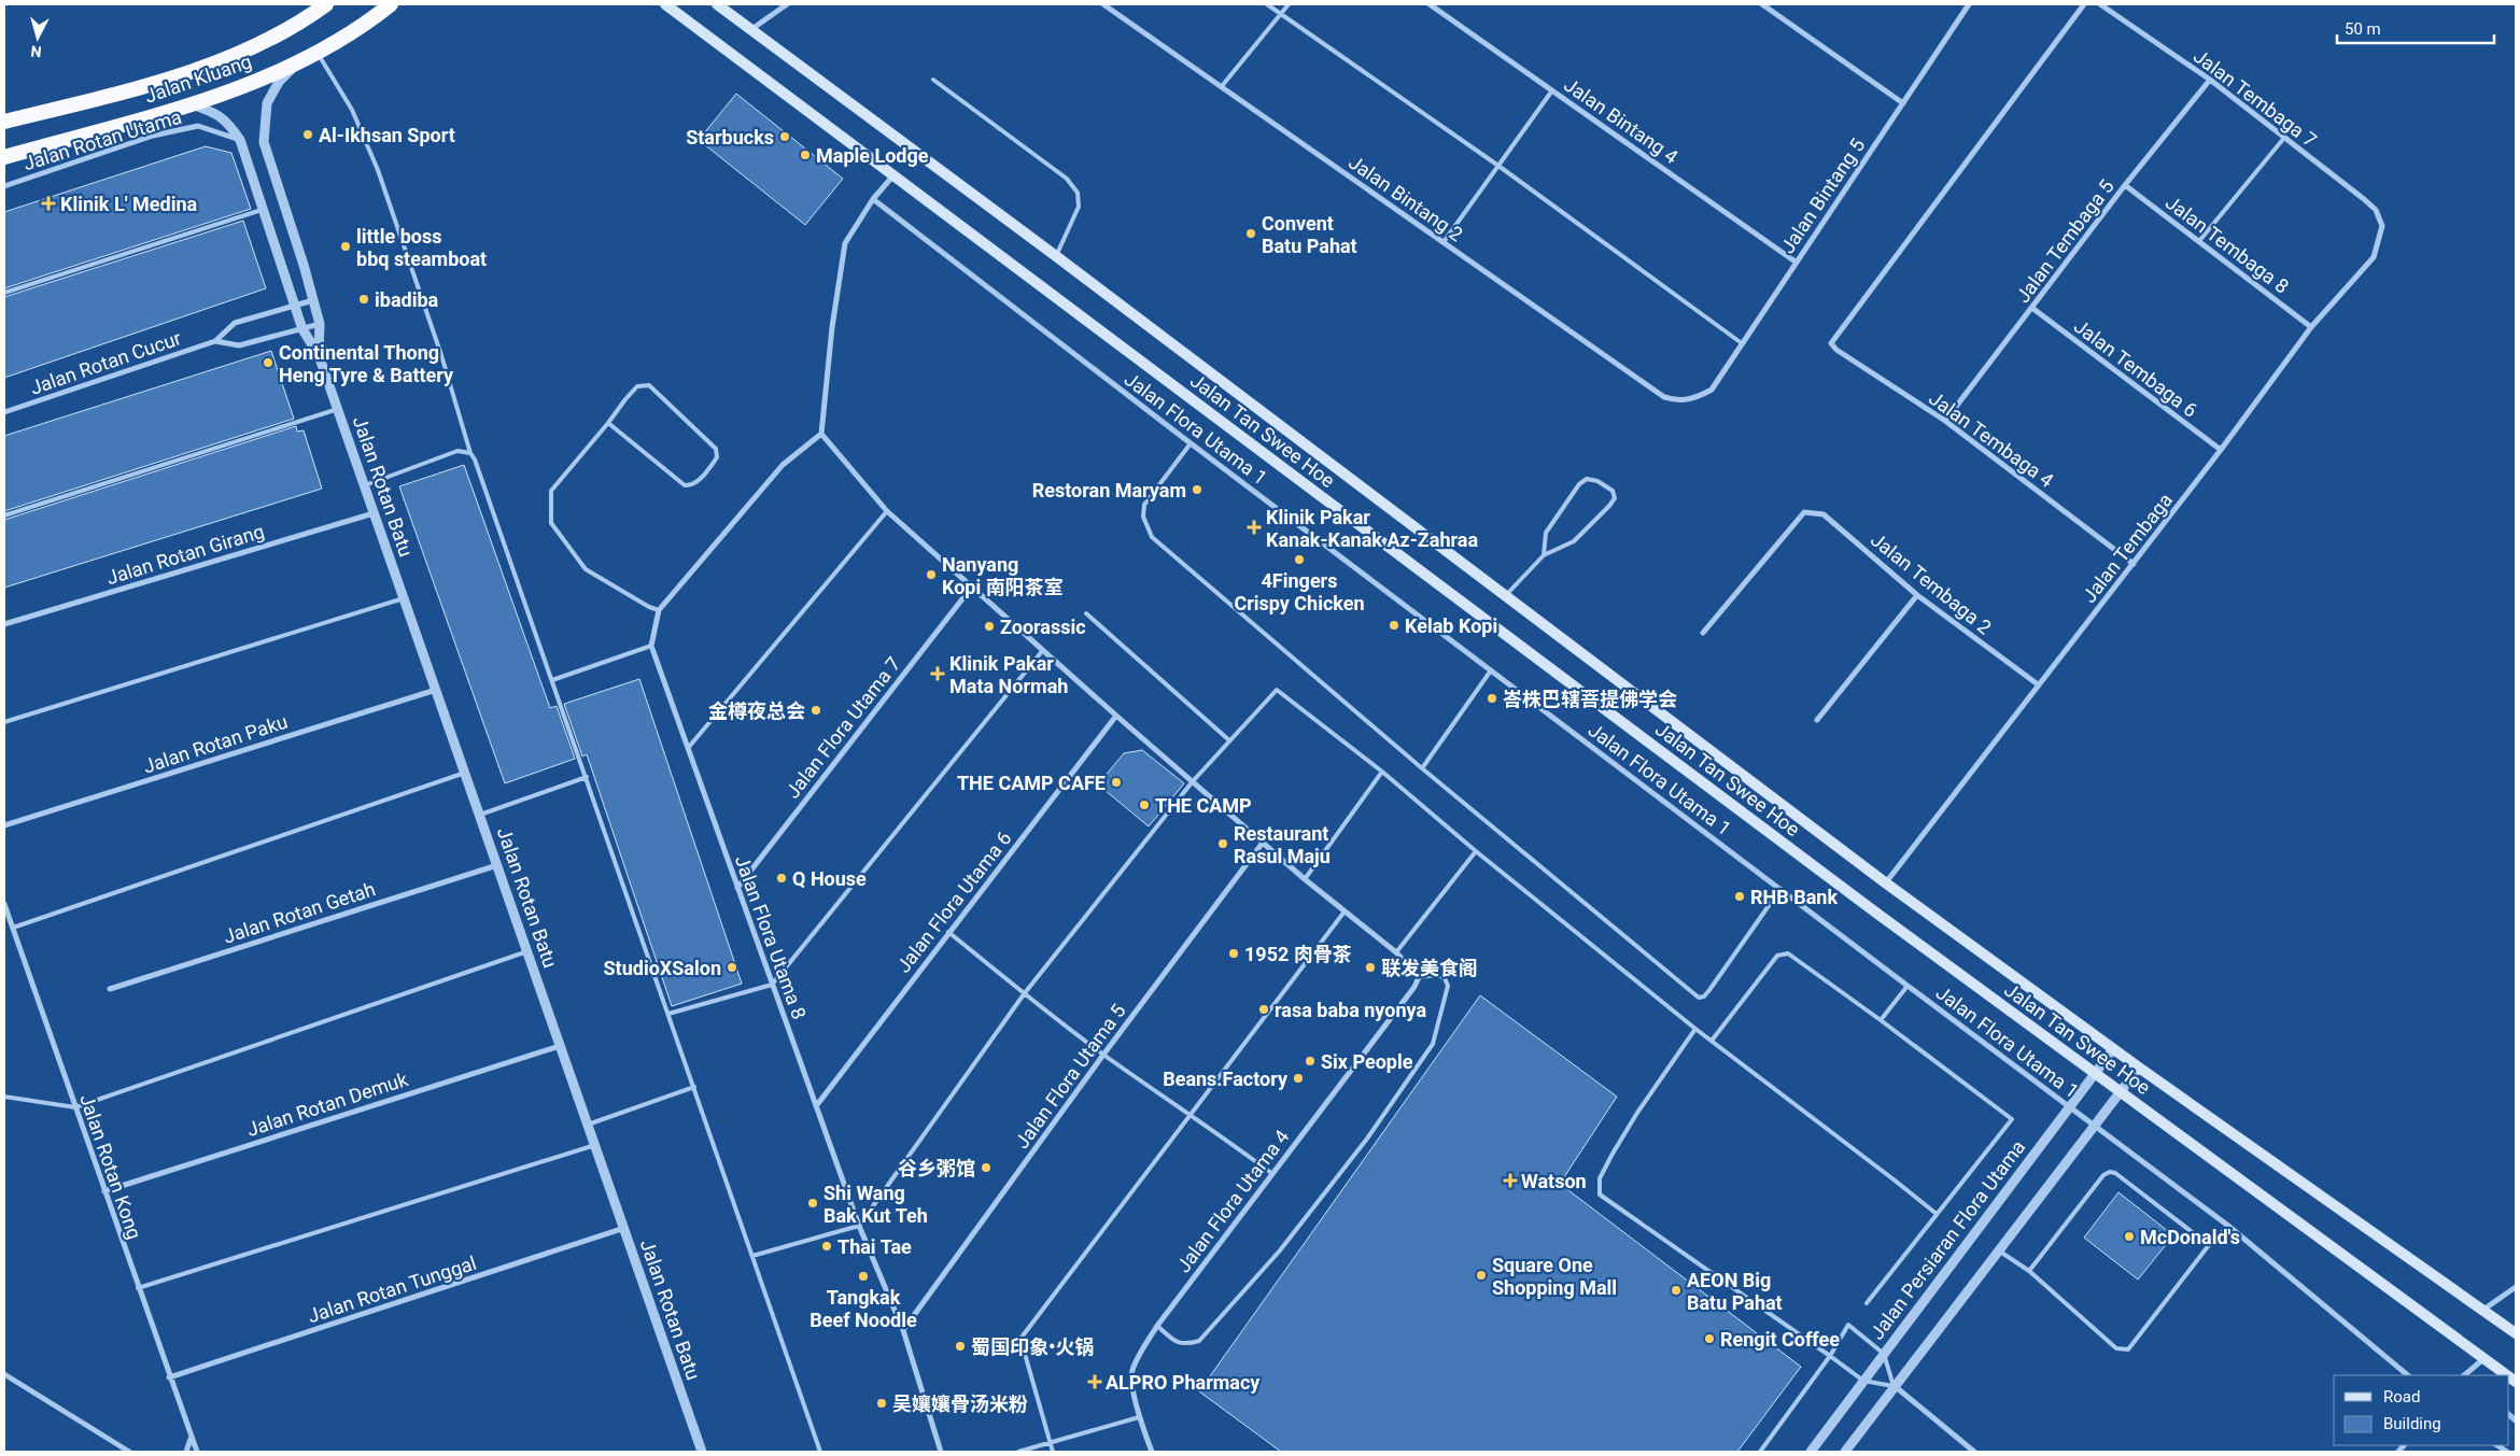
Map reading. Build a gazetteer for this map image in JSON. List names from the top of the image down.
{
  "streets": {
    "highway": ["Jalan Kluang"],
    "main road": ["Jalan Tan Swee Hoe"],
    "street": [
      "Jalan Tembaga 7",
      "Jalan Bintang 4",
      "Jalan Rotan Utama",
      "Jalan Bintang 5",
      "Jalan Bintang 2",
      "Jalan Tembaga 5",
      "Jalan Tembaga 8",
      "Jalan Rotan Cucur",
      "Jalan Tembaga 6",
      "Jalan Flora Utama 1",
      "Jalan Tembaga 4",
      "Jalan Rotan Batu",
      "Jalan Tembaga",
      "Jalan Rotan Girang",
      "Jalan Tembaga 2",
      "Jalan Flora Utama 7",
      "Jalan Rotan Paku",
      "Jalan Flora Utama 6",
      "Jalan Rotan Getah",
      "Jalan Flora Utama 8",
      "Jalan Flora Utama 5",
      "Jalan Rotan Demuk",
      "Jalan Rotan Kong",
      "Jalan Flora Utama 4",
      "Jalan Persiaran Flora Utama",
      "Jalan Rotan Tunggal"
    ]
  },
  "crossings": [
    ["Jalan Kluang", "Jalan Rotan Batu"],
    ["Jalan Tembaga 7", "Jalan Tembaga 5"],
    ["Jalan Tembaga 7", "Jalan Tembaga"],
    ["Jalan Bintang 4", "Jalan Bintang 5"],
    ["Jalan Rotan Utama", "Jalan Rotan Batu"],
    ["Jalan Bintang 5", "Jalan Bintang 2"],
    ["Jalan Tembaga 5", "Jalan Tembaga 8"],
    ["Jalan Tembaga 5", "Jalan Tembaga 6"],
    ["Jalan Tembaga 5", "Jalan Tembaga 4"],
    ["Jalan Tembaga 8", "Jalan Tembaga"],
    ["Jalan Rotan Cucur", "Jalan Rotan Batu"],
    ["Jalan Tembaga 6", "Jalan Tembaga"],
    ["Jalan Flora Utama 1", "Jalan Persiaran Flora Utama"],
    ["Jalan Tan Swee Hoe", "Jalan Tembaga"],
    ["Jalan Tan Swee Hoe", "Jalan Persiaran Flora Utama"],
    ["Jalan Tembaga 4", "Jalan Tembaga"],
    ["Jalan Rotan Batu", "Jalan Rotan Girang"],
    ["Jalan Rotan Batu", "Jalan Rotan Paku"],
    ["Jalan Rotan Batu", "Jalan Rotan Getah"],
    ["Jalan Rotan Batu", "Jalan Rotan Demuk"],
    ["Jalan Rotan Batu", "Jalan Rotan Tunggal"],
    ["Jalan Tembaga", "Jalan Tembaga 2"],
    ["Jalan Flora Utama 7", "Jalan Flora Utama 8"],
    ["Jalan Flora Utama 6", "Jalan Flora Utama 8"],
    ["Jalan Flora Utama 8", "Jalan Flora Utama 5"],
    ["Jalan Rotan Demuk", "Jalan Rotan Kong"],
    ["Jalan Rotan Kong", "Jalan Rotan Tunggal"]
  ],
  "places": {
    "other": [
      "Al-Ikhsan Sport",
      "Starbucks",
      "Maple Lodge",
      "Convent Batu Pahat",
      "little boss bbq steamboat",
      "ibadiba",
      "Continental Thong Heng Tyre & Battery",
      "Restoran Maryam",
      "4Fingers Crispy Chicken",
      "Nanyang Kopi 南阳茶室",
      "Kelab Kopi",
      "Zoorassic",
      "峇株巴辖菩提佛学会",
      "金樽夜总会",
      "THE CAMP CAFE",
      "THE CAMP",
      "Restaurant Rasul Maju",
      "Q House",
      "RHB Bank",
      "1952 肉骨茶",
      "StudioXSalon",
      "联发美食阁",
      "rasa baba nyonya",
      "Six People",
      "Beans.Factory",
      "谷乡粥馆",
      "Shi Wang Bak Kut Teh",
      "McDonald's",
      "Thai Tae",
      "Square One Shopping Mall",
      "Tangkak Beef Noodle",
      "AEON Big Batu Pahat",
      "Rengit Coffee",
      "蜀国印象•火锅",
      "吴孃孃骨汤米粉"
    ],
    "health": [
      "Klinik L' Medina",
      "Klinik Pakar Kanak-Kanak Az-Zahraa",
      "Klinik Pakar Mata Normah",
      "Watson",
      "ALPRO Pharmacy"
    ]
  },
  "legend": ["Road", "Building"],
  "scale_bar": "50 m",
  "north": "bottom"
}
